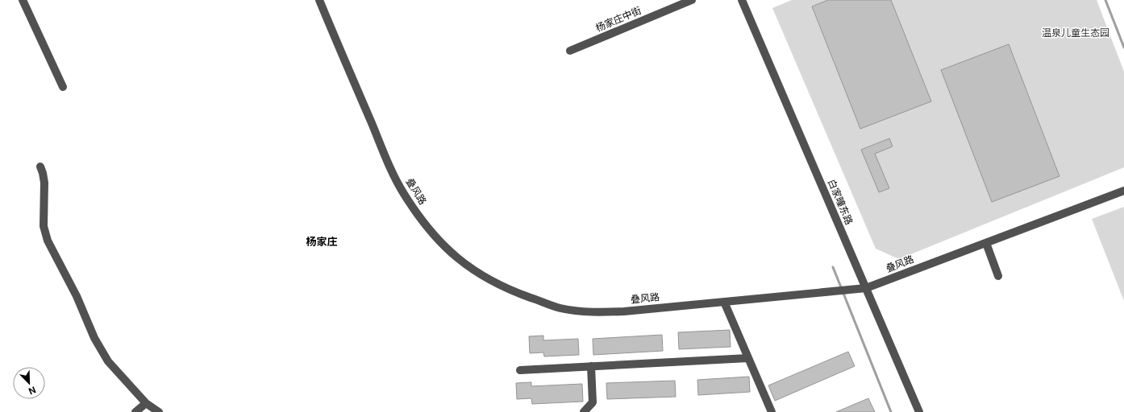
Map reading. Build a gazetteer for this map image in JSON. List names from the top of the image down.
{
  "streets": {
    "street": ["杨家庄中街", "叠风路", "白家疃东路"]
  },
  "crossings": [
    ["叠风路", "白家疃东路"]
  ],
  "districts": ["杨家庄"],
  "parks": ["温泉儿童生态园"],
  "north": "bottom right"
}
